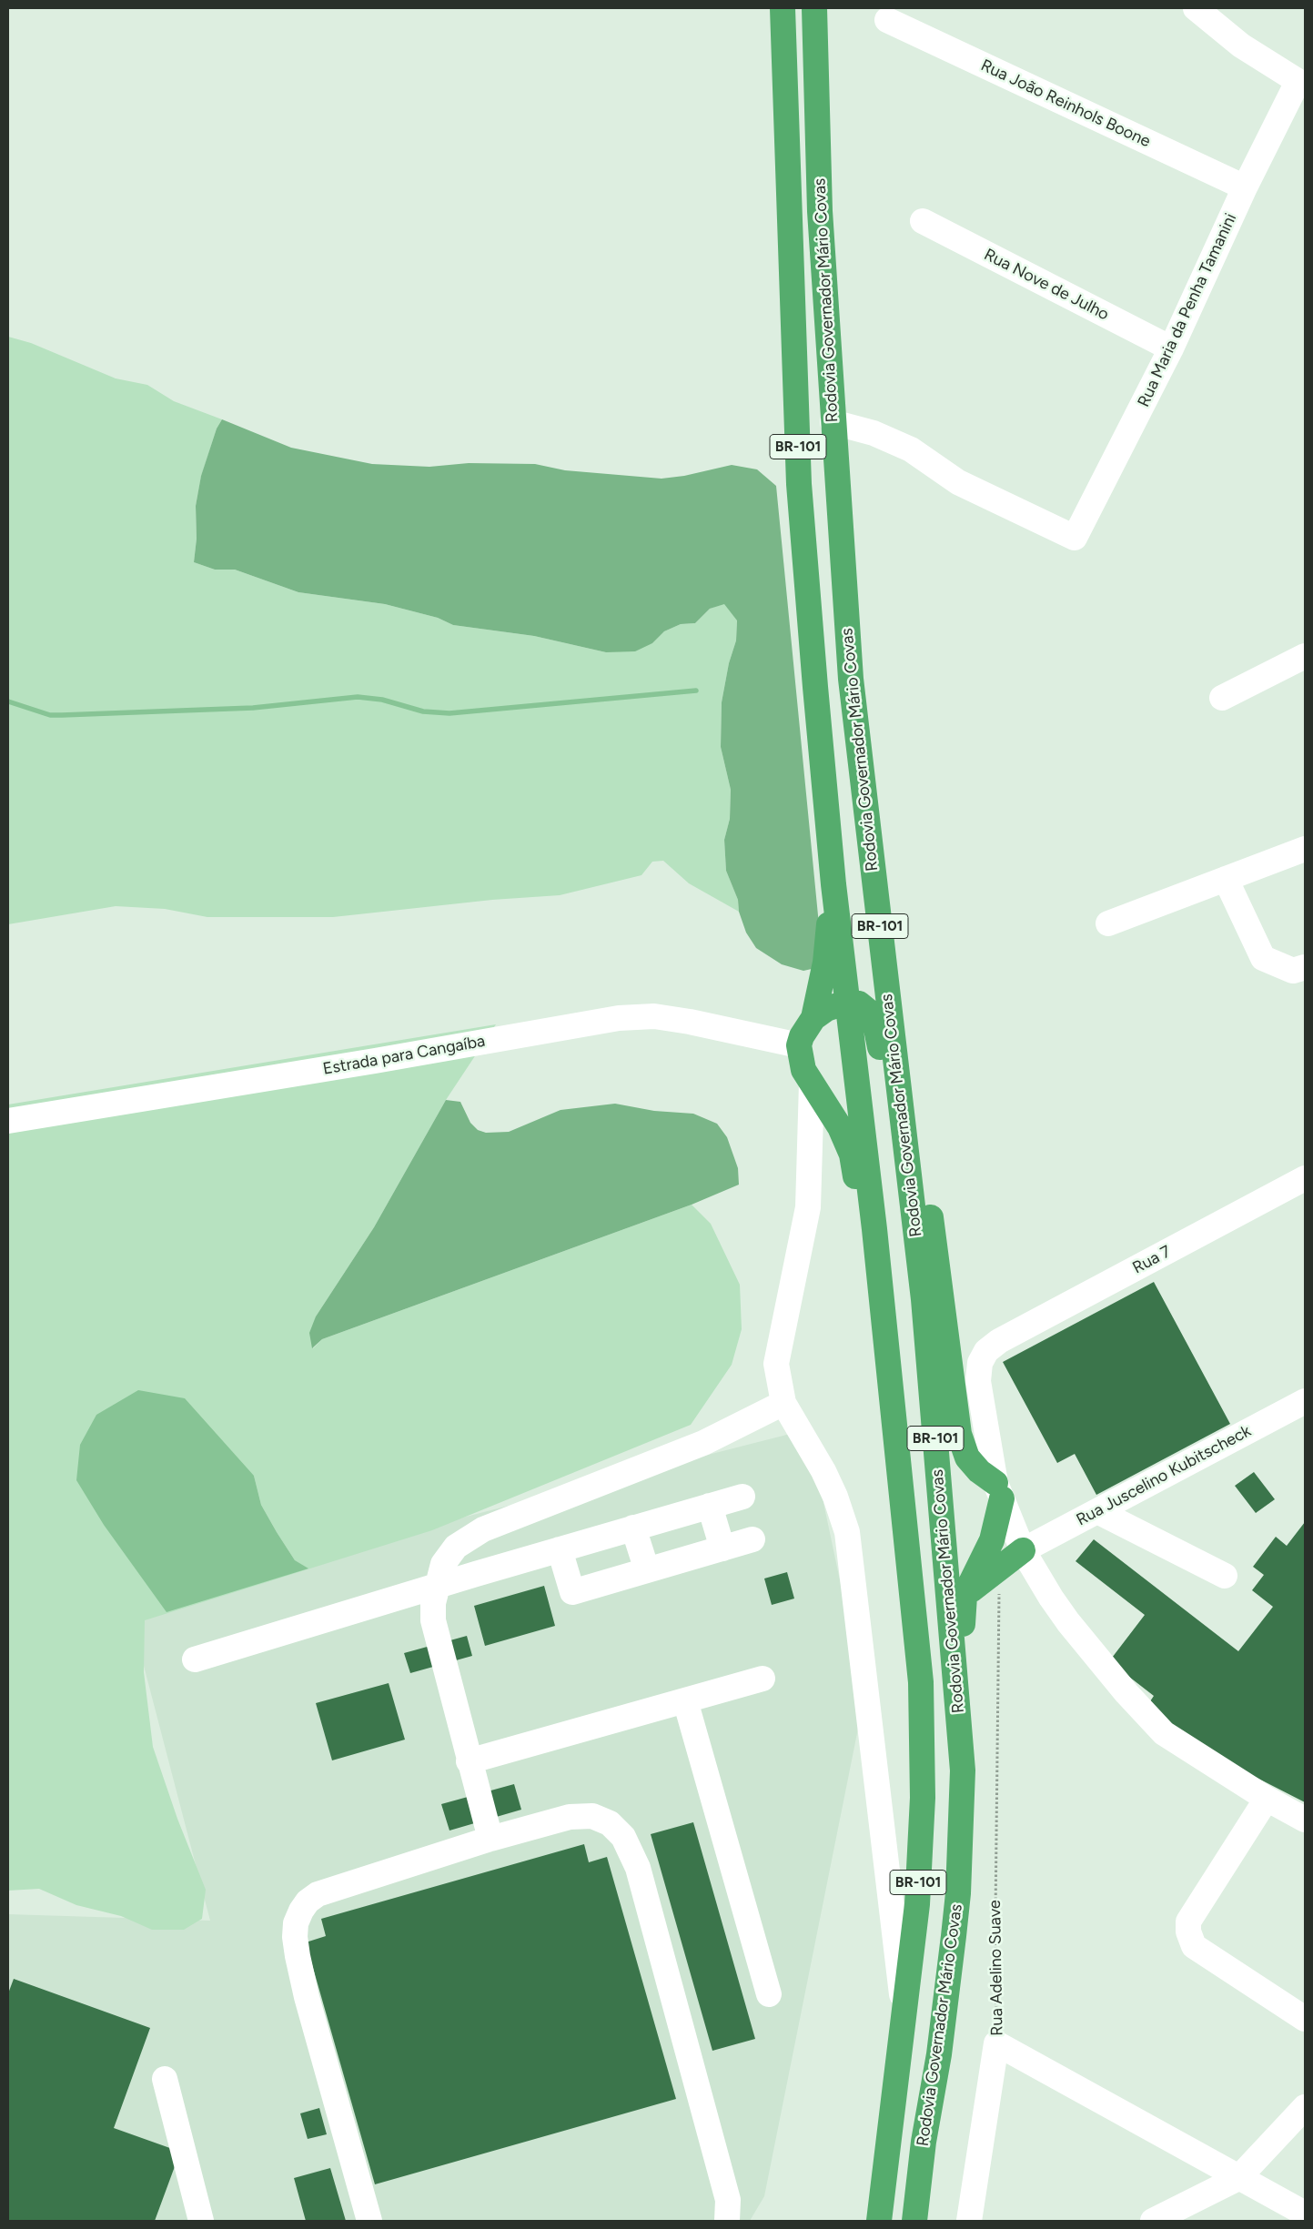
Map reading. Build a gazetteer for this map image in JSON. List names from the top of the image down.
{
  "streets": {
    "highway": ["Rodovia Governador Mário Covas", "BR-101"],
    "street": [
      "Rua João Reinhols Boone",
      "Rua Nove de Julho",
      "Rua Maria da Penha Tamanini",
      "Estrada para Cangaíba",
      "Rua 7",
      "Rua Juscelino Kubitscheck",
      "Rua Adelino Suave"
    ]
  },
  "crossings": [
    ["Rua João Reinhols Boone", "Rua Maria da Penha Tamanini"],
    ["Rua Nove de Julho", "Rua Maria da Penha Tamanini"],
    ["Rodovia Governador Mário Covas", "Rua Maria da Penha Tamanini"],
    ["Rua 7", "Rua Juscelino Kubitscheck"]
  ]
}
